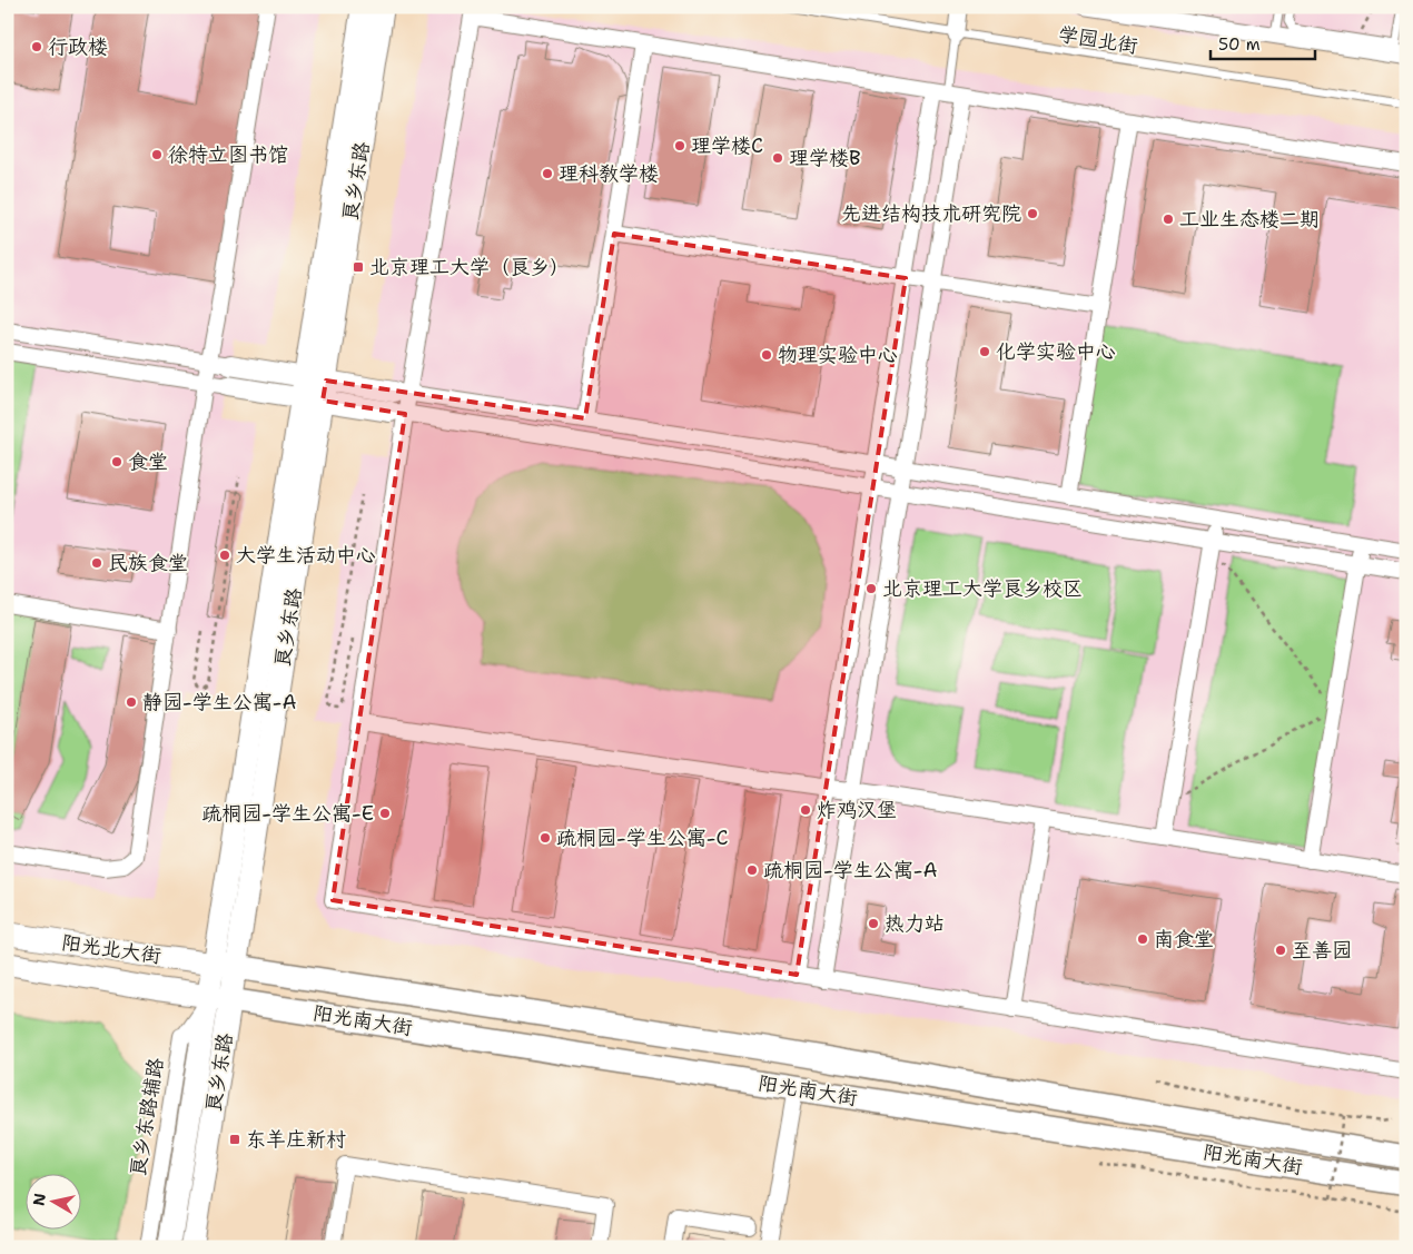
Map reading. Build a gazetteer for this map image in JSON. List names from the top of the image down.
{
  "streets": {
    "main road": ["良乡东路", "阳光北大街", "阳光南大街"],
    "street": ["良乡东路辅路"],
    "lane": ["学园北街"]
  },
  "crossings": [
    ["良乡东路", "阳光北大街"],
    ["良乡东路", "阳光南大街"],
    ["良乡东路", "良乡东路辅路"],
    ["阳光北大街", "阳光南大街"],
    ["阳光北大街", "良乡东路辅路"],
    ["阳光南大街", "良乡东路辅路"]
  ],
  "places": {
    "other": [
      "行政楼",
      "理学楼C",
      "徐特立图书馆",
      "理学楼B",
      "理科教学楼",
      "先进结构技术研究院",
      "工业生态楼二期",
      "化学实验中心",
      "物理实验中心",
      "食堂",
      "大学生活动中心",
      "民族食堂",
      "北京理工大学良乡校区",
      "静园-学生公寓-A",
      "炸鸡汉堡",
      "疏桐园-学生公寓-E",
      "疏桐园-学生公寓-C",
      "疏桐园-学生公寓-A",
      "热力站",
      "南食堂",
      "至善园"
    ],
    "transit": ["北京理工大学（良乡）", "东羊庄新村"]
  },
  "scale_bar": "50 m",
  "north": "left"
}
